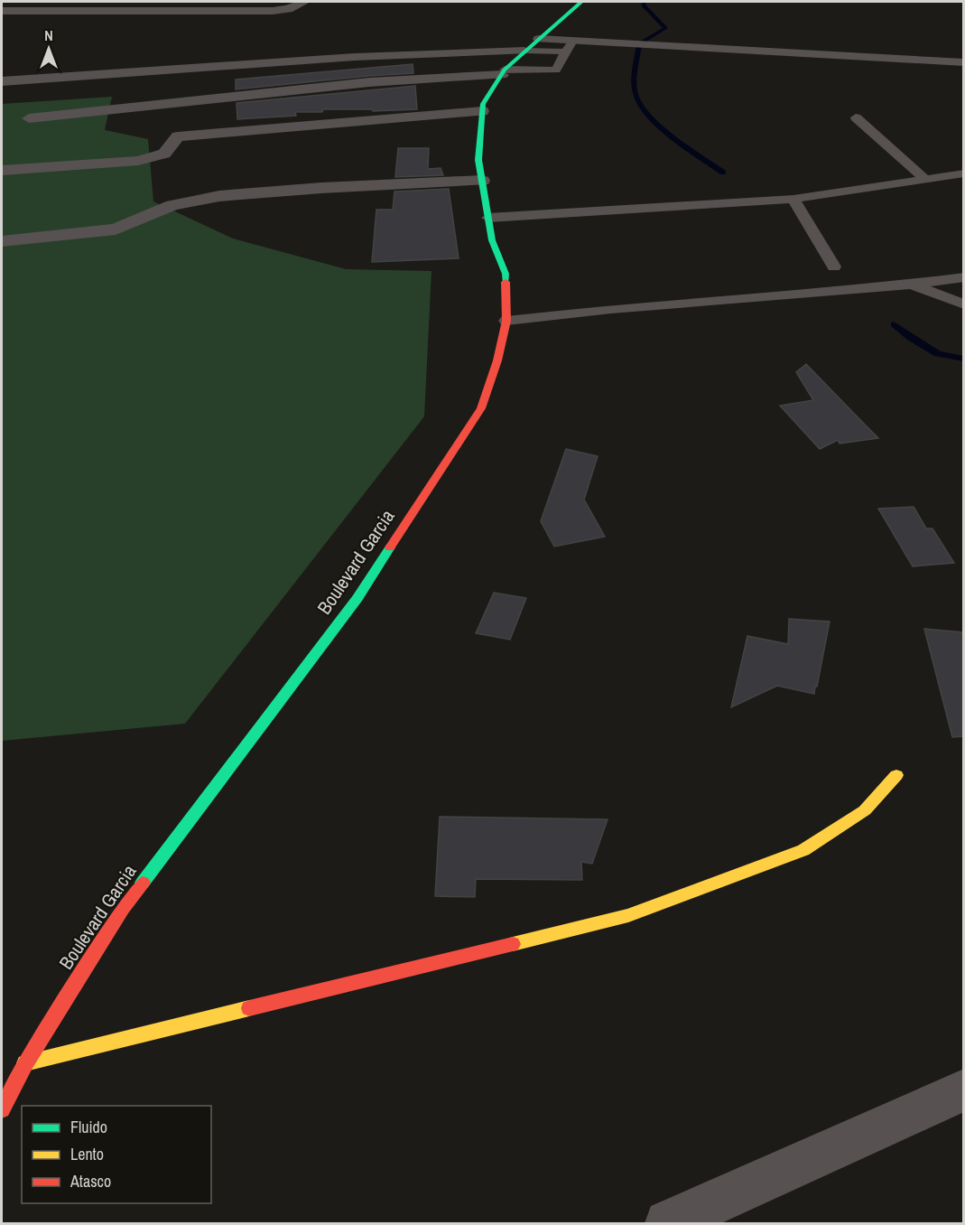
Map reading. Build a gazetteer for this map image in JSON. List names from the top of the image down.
{
  "streets": {
    "main road": ["Boulevard Garcia"]
  },
  "legend": ["Fluido", "Lento", "Atasco"],
  "north": "top"
}
